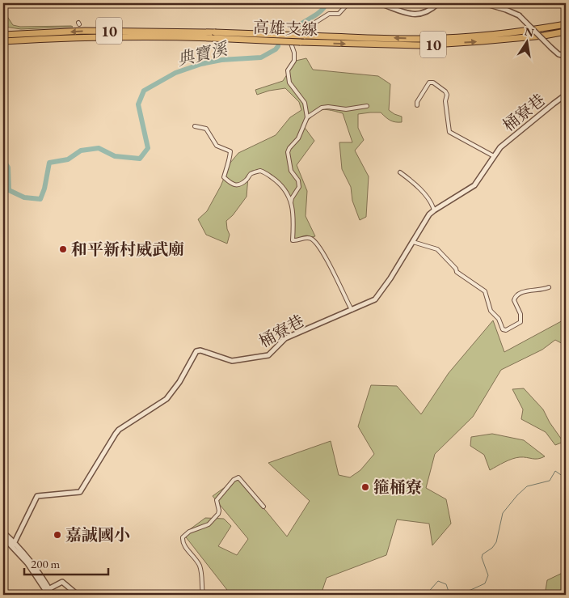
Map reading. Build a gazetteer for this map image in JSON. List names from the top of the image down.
{
  "streets": {
    "highway": ["高雄支線", "10"],
    "street": ["桶寮巷"]
  },
  "water": ["典寶溪"],
  "places": ["和平新村威武廟", "箍桶寮", "嘉誠國小"],
  "scale_bar": "200 m",
  "north": "top"
}
